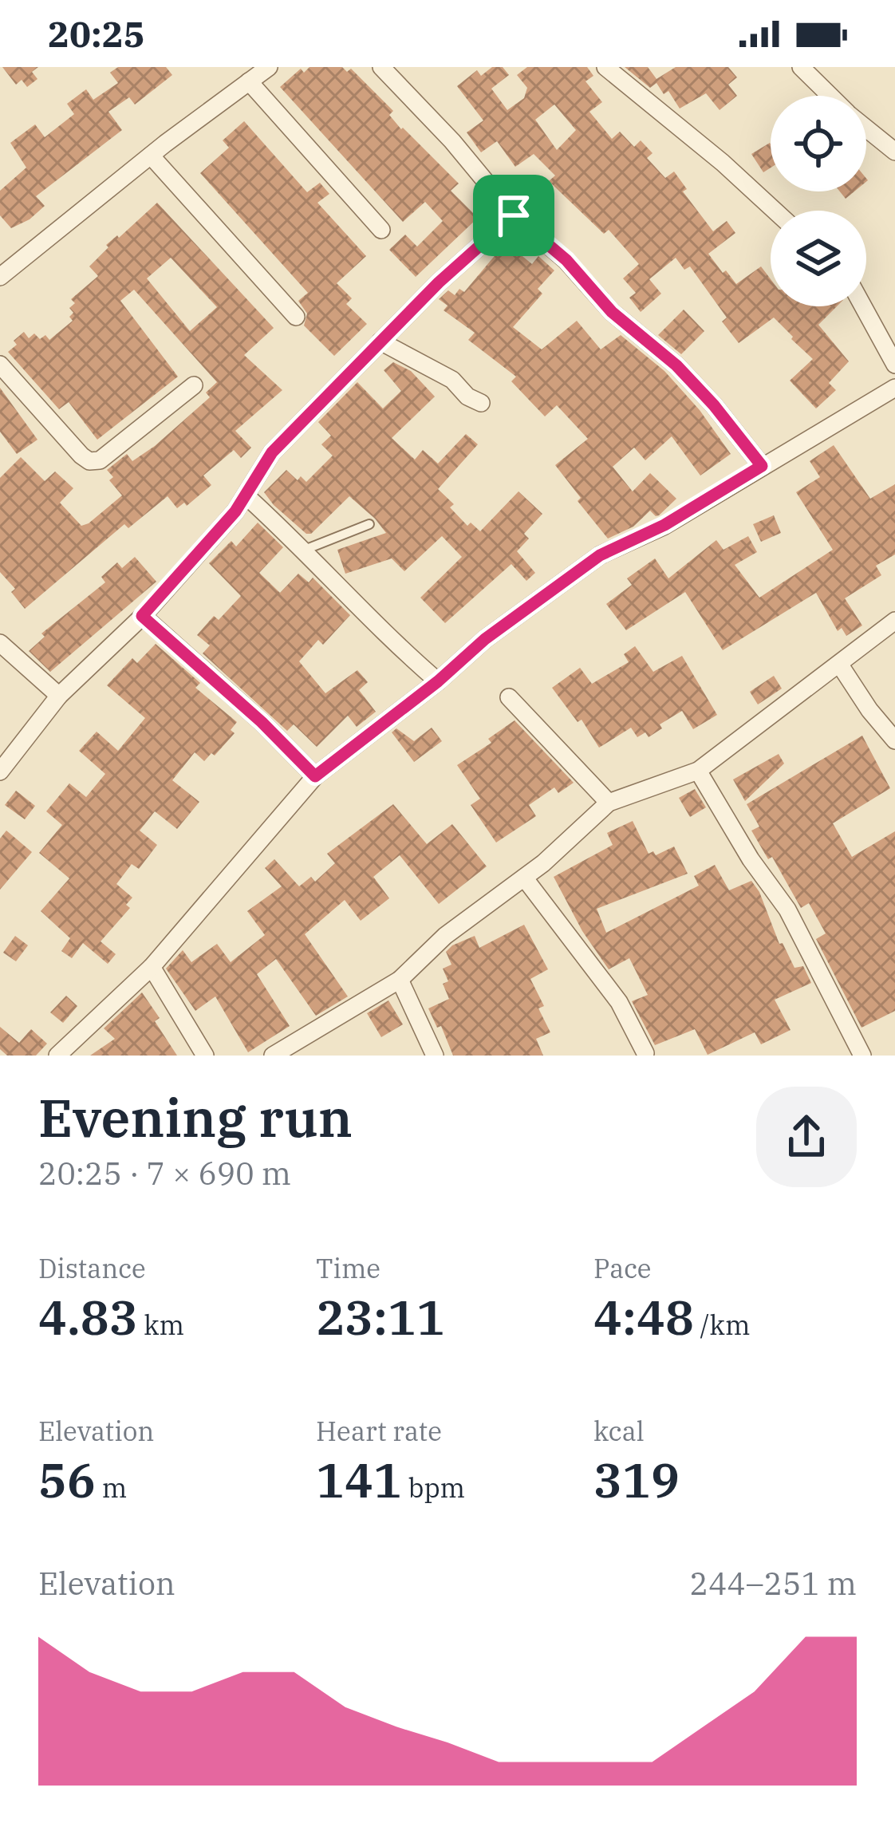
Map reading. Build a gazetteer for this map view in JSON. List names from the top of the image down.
{
  "page": {
    "status": "20:25",
    "heading": ["Evening run", "20:25 · 7 × 690 m"],
    "stats": [
      ["Distance", "4.83 km"],
      ["Time", "23:11"],
      ["Pace", "4:48 /km"],
      ["Elevation", "56 m"],
      ["Heart rate", "141 bpm"],
      ["kcal", "319"]
    ],
    "chart": ["Elevation", "244–251 m"]
  }
}
